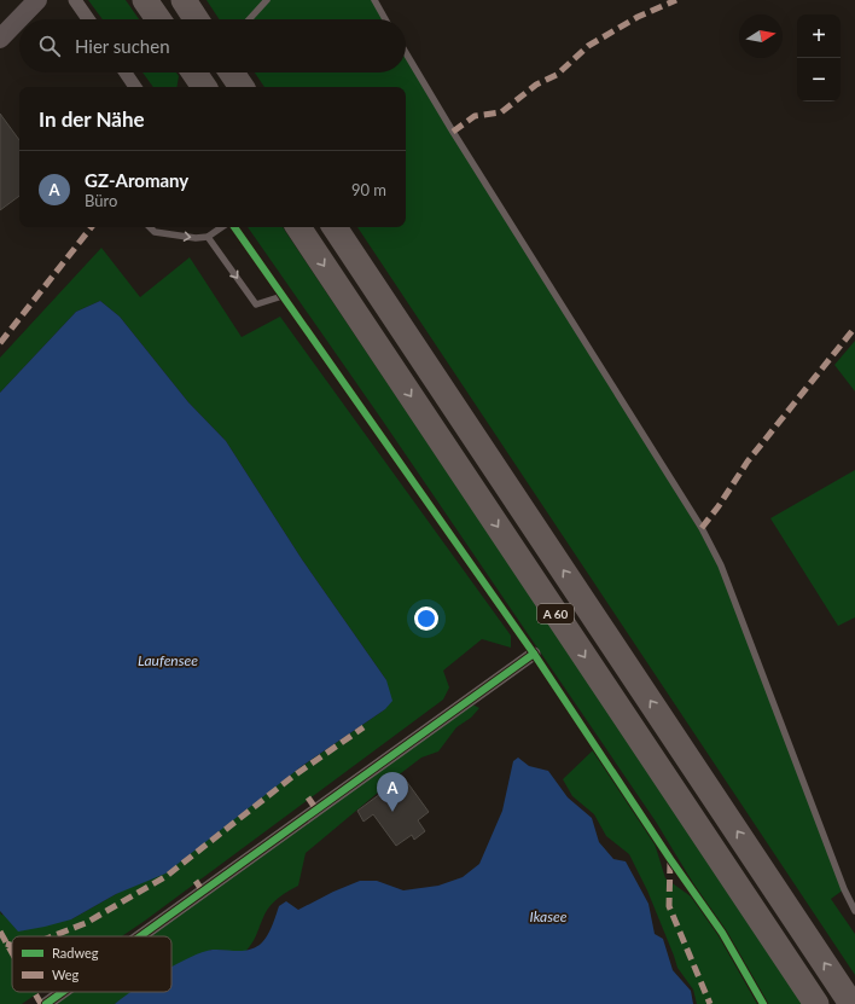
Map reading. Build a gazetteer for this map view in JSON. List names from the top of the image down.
{
  "streets": {
    "highway": ["A 60"]
  },
  "water": ["Laufensee", "Ikasee"],
  "legend": ["Radweg", "Weg"],
  "north": "right",
  "page": {
    "map_buttons": ["+", "−"],
    "search": "Hier suchen",
    "heading": "In der Nähe",
    "list": [
      {
        "mark": "A",
        "name": "GZ-Aromany",
        "note": "Büro",
        "value": "90 m"
      }
    ],
    "pins": "A"
  }
}
